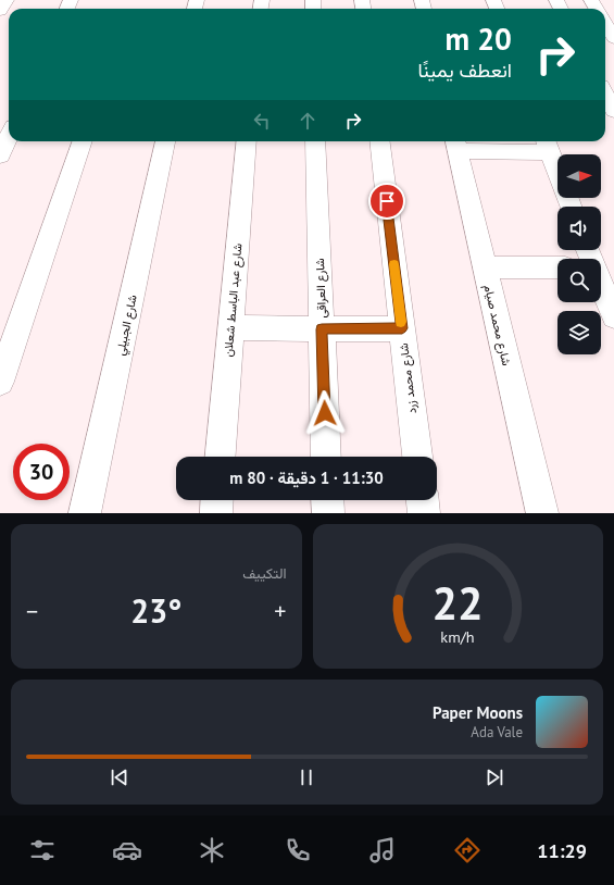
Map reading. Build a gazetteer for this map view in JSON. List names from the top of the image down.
{
  "streets": {
    "street": [
      "شارع العراقى",
      "شارع عبد الباسط شعلان",
      "شارع الجبيلي",
      "شارع محمد صيام",
      "شارع محمد زرد"
    ]
  },
  "north": "right",
  "page": {
    "turn": ["20 m", "انعطف يمينًا"],
    "limit": "30",
    "trip": "11:30 · 1 دقيقة · 80 m",
    "tile": "التكييف",
    "heat": ["−", "23°", "+"],
    "song": ["Paper Moons", "Ada Vale"],
    "tabs": "11:29",
    "gauge": ["22", "km/h"]
  }
}
